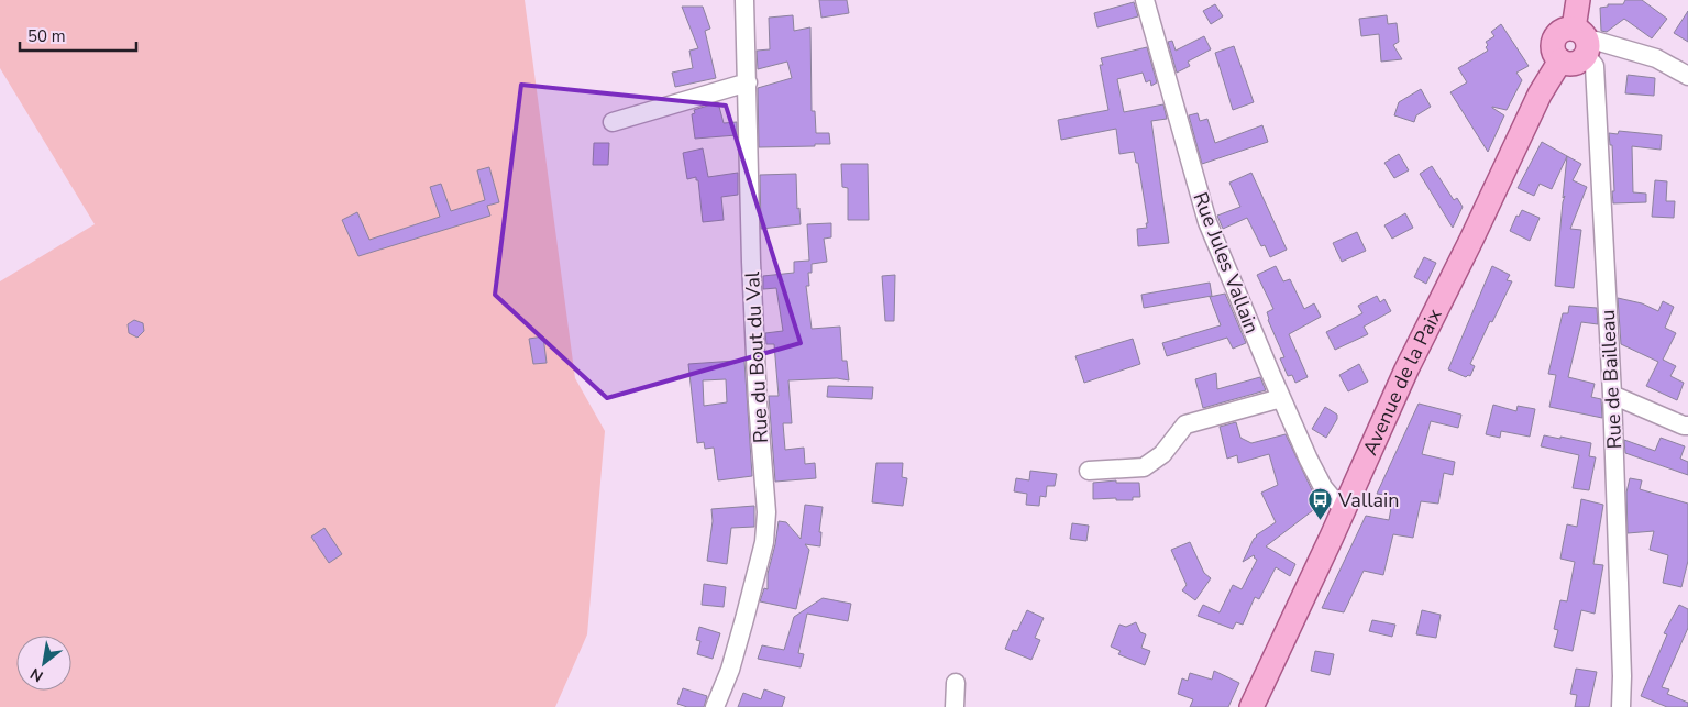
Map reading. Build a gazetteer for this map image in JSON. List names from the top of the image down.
{
  "streets": {
    "main road": ["Avenue de la Paix"],
    "street": ["Rue Jules Vallain", "Rue du Bout du Val", "Rue de Bailleau"]
  },
  "crossings": [
    ["Rue Jules Vallain", "Avenue de la Paix"],
    ["Rue de Bailleau", "Avenue de la Paix"]
  ],
  "places": {
    "bus stop": ["Vallain"]
  },
  "scale_bar": "50 m",
  "north": "bottom left"
}
